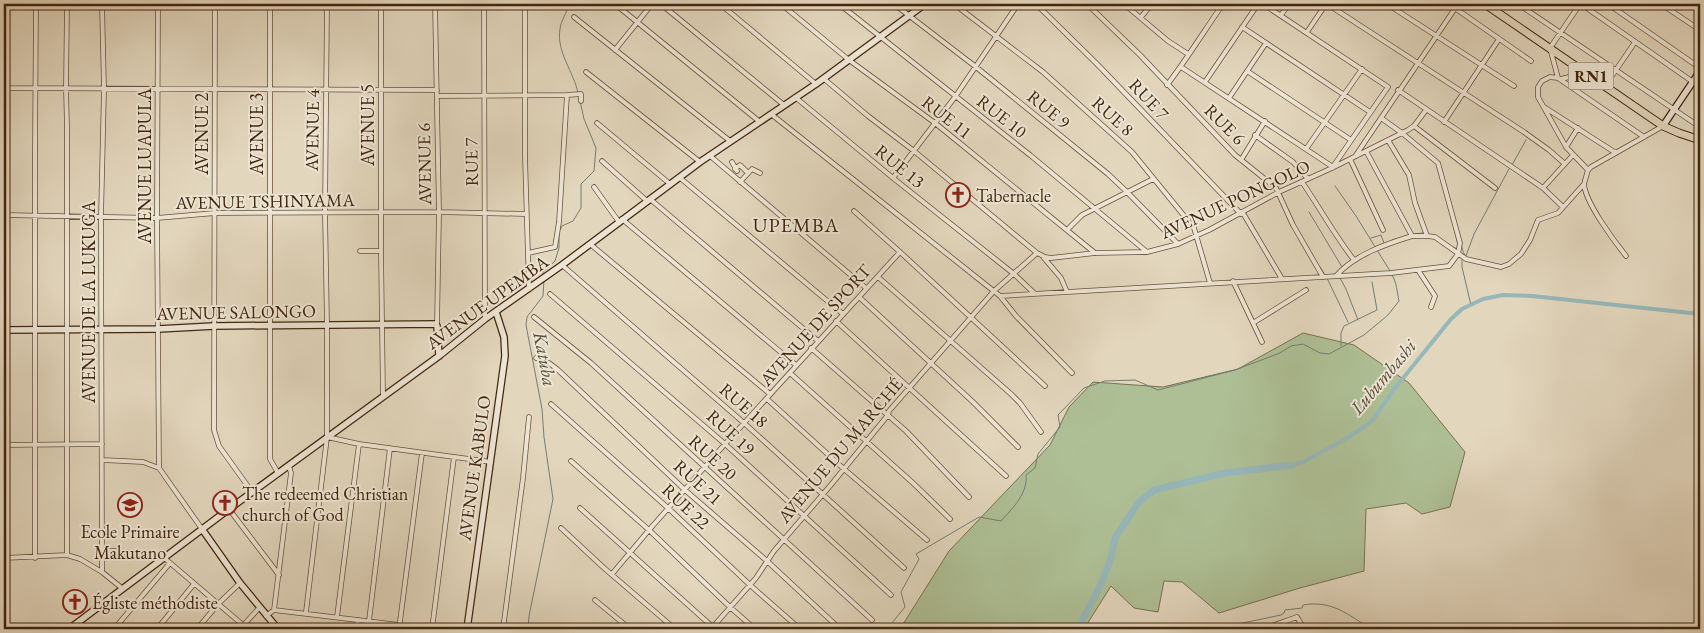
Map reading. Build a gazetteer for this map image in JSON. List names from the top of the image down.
{
  "streets": {
    "highway": ["RN1"],
    "street": [
      "RUE 7",
      "RUE 9",
      "RUE 10",
      "RUE 8",
      "RUE 11",
      "RUE 6",
      "AVENUE 5",
      "AVENUE 4",
      "AVENUE 2",
      "AVENUE 3",
      "AVENUE 6",
      "AVENUE LUAPULA",
      "RUE 13",
      "AVENUE PONGOLO",
      "AVENUE TSHINYAMA",
      "AVENUE DE LA LUKUGA",
      "AVENUE UPEMBA",
      "AVENUE SALONGO",
      "AVENUE DE SPORT",
      "RUE 18",
      "RUE 19",
      "AVENUE DU MARCHÉ",
      "RUE 20",
      "AVENUE KABULO",
      "RUE 21",
      "RUE 22"
    ]
  },
  "crossings": [
    ["RUE 7", "AVENUE PONGOLO"],
    ["RUE 7", "AVENUE TSHINYAMA"],
    ["RUE 7", "AVENUE UPEMBA"],
    ["RUE 9", "AVENUE PONGOLO"],
    ["RUE 9", "AVENUE UPEMBA"],
    ["RUE 10", "AVENUE PONGOLO"],
    ["RUE 10", "AVENUE UPEMBA"],
    ["RUE 8", "AVENUE PONGOLO"],
    ["RUE 11", "AVENUE PONGOLO"],
    ["RUE 11", "AVENUE UPEMBA"],
    ["RUE 6", "AVENUE PONGOLO"],
    ["AVENUE 5", "AVENUE TSHINYAMA"],
    ["AVENUE 5", "AVENUE UPEMBA"],
    ["AVENUE 5", "AVENUE SALONGO"],
    ["AVENUE 4", "AVENUE TSHINYAMA"],
    ["AVENUE 4", "AVENUE UPEMBA"],
    ["AVENUE 4", "AVENUE SALONGO"],
    ["AVENUE 2", "AVENUE TSHINYAMA"],
    ["AVENUE 2", "AVENUE UPEMBA"],
    ["AVENUE 2", "AVENUE SALONGO"],
    ["AVENUE 3", "AVENUE TSHINYAMA"],
    ["AVENUE 3", "AVENUE UPEMBA"],
    ["AVENUE 3", "AVENUE SALONGO"],
    ["AVENUE 6", "AVENUE TSHINYAMA"],
    ["AVENUE 6", "AVENUE SALONGO"],
    ["AVENUE LUAPULA", "AVENUE TSHINYAMA"],
    ["AVENUE LUAPULA", "AVENUE SALONGO"],
    ["RUE 13", "AVENUE UPEMBA"],
    ["AVENUE PONGOLO", "AVENUE UPEMBA"],
    ["AVENUE TSHINYAMA", "AVENUE DE LA LUKUGA"],
    ["AVENUE DE LA LUKUGA", "AVENUE SALONGO"],
    ["AVENUE UPEMBA", "RUE 18"],
    ["AVENUE UPEMBA", "AVENUE KABULO"],
    ["AVENUE DE SPORT", "RUE 18"],
    ["AVENUE DE SPORT", "RUE 19"],
    ["AVENUE DE SPORT", "RUE 20"],
    ["AVENUE DE SPORT", "RUE 21"],
    ["AVENUE DE SPORT", "RUE 22"],
    ["RUE 18", "AVENUE DU MARCHÉ"],
    ["RUE 19", "AVENUE DU MARCHÉ"],
    ["AVENUE DU MARCHÉ", "RUE 20"],
    ["AVENUE DU MARCHÉ", "RUE 21"],
    ["AVENUE DU MARCHÉ", "RUE 22"]
  ],
  "districts": ["UPEMBA"],
  "water": ["Katuba", "Lubumbashi"],
  "places": {
    "church": ["Tabernacle", "The redeemed Christian church of God", "Égliste méthodiste"],
    "school or university": ["Ecole Primaire Makutano"]
  }
}
